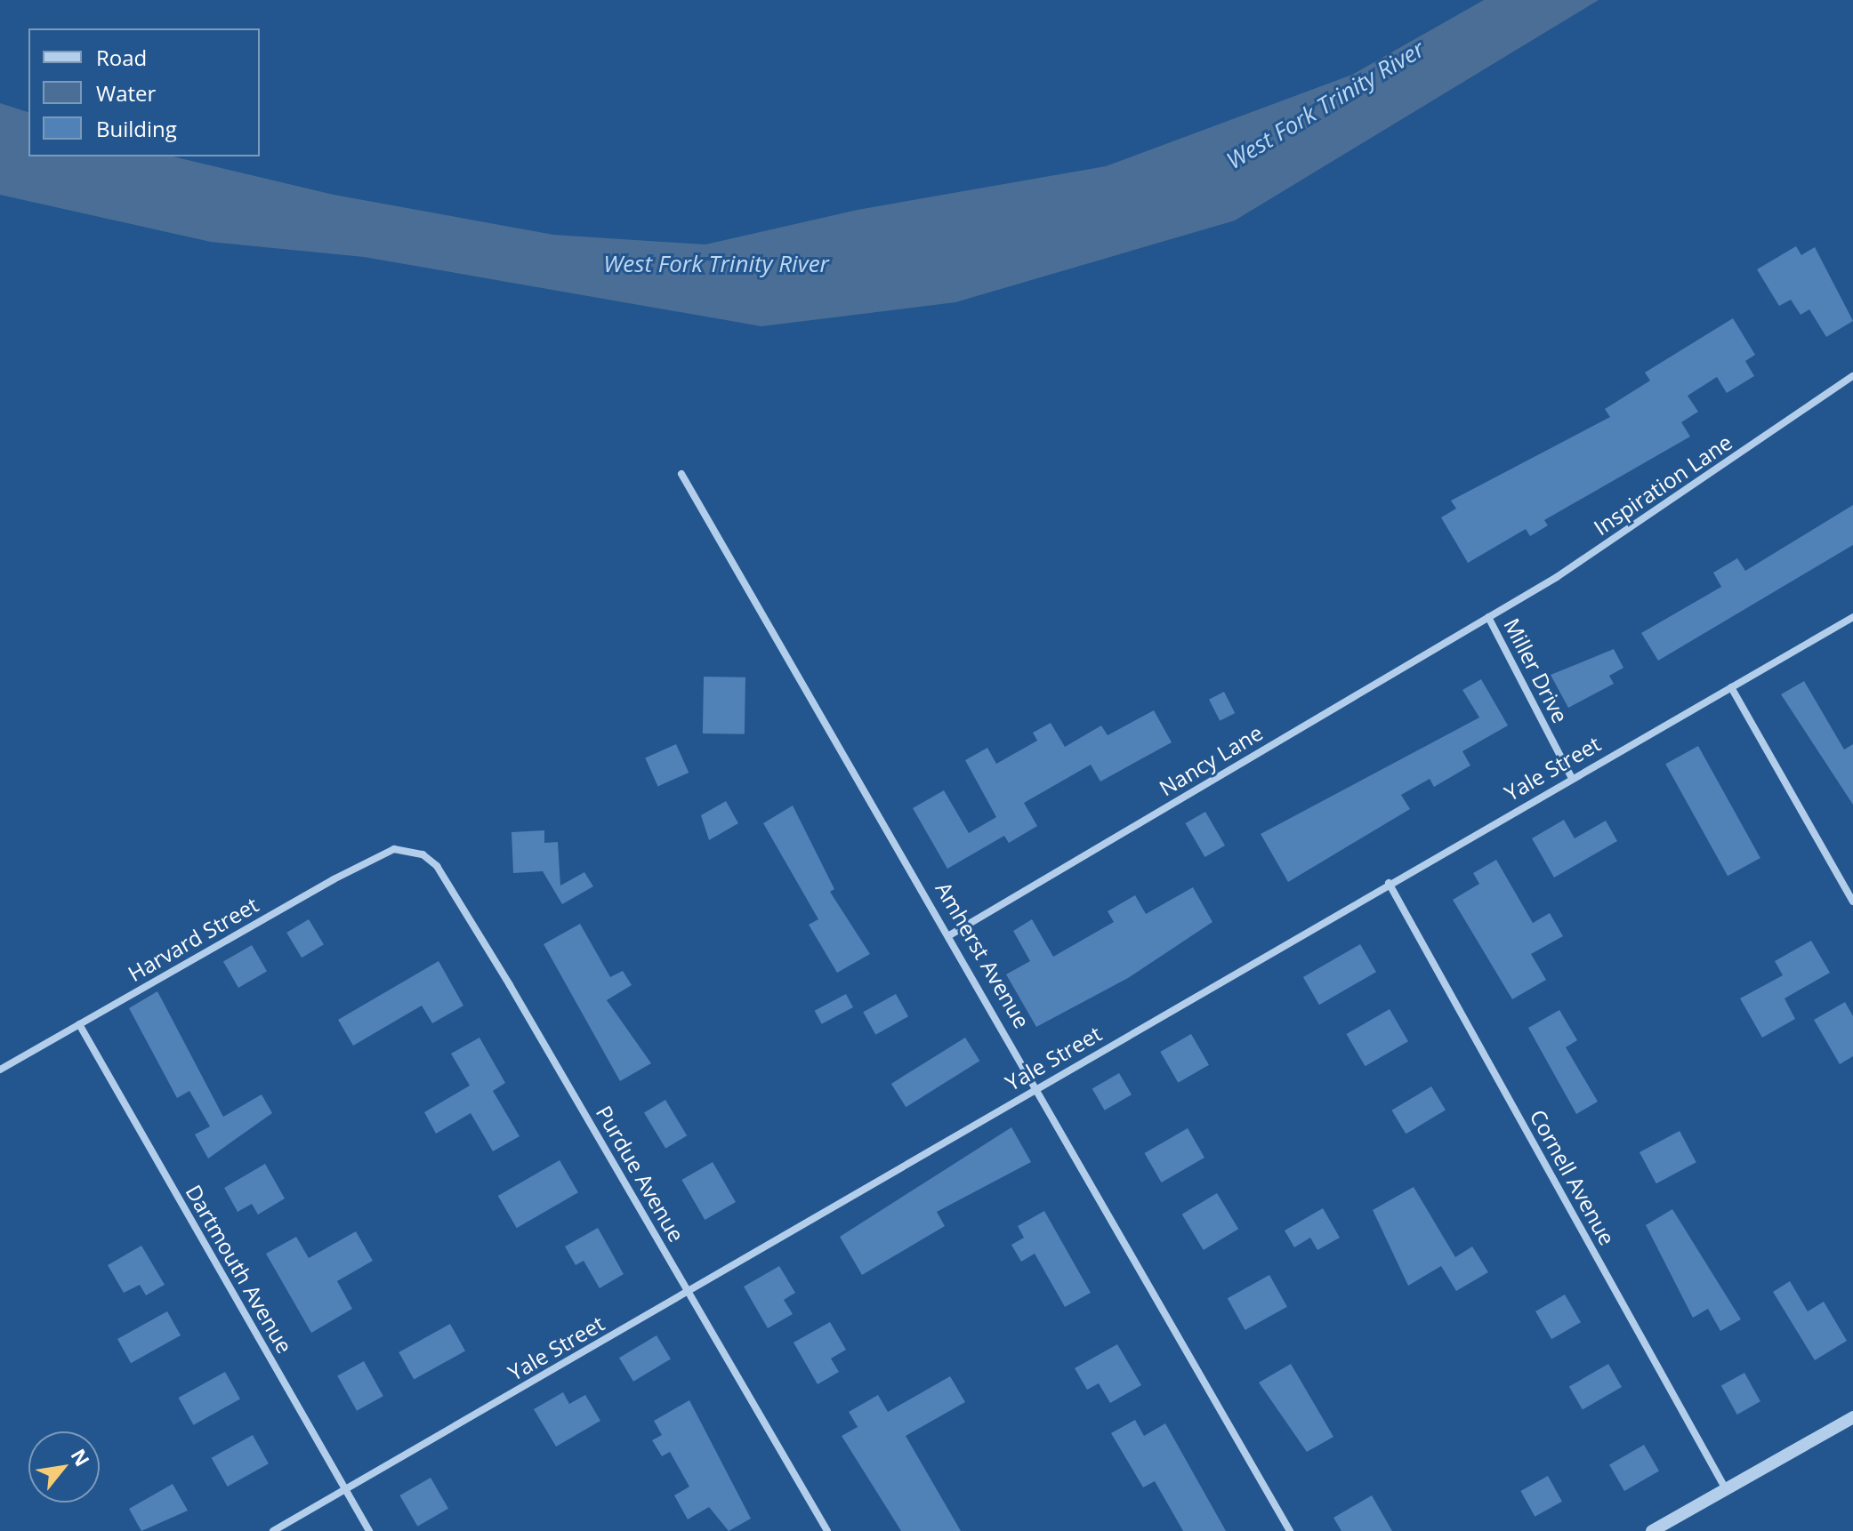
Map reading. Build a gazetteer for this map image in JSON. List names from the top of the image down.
{
  "streets": {
    "street": [
      "Inspiration Lane",
      "Miller Drive",
      "Nancy Lane",
      "Yale Street",
      "Harvard Street",
      "Amherst Avenue",
      "Purdue Avenue",
      "Cornell Avenue",
      "Dartmouth Avenue"
    ]
  },
  "crossings": [
    ["Inspiration Lane", "Miller Drive"],
    ["Inspiration Lane", "Nancy Lane"],
    ["Miller Drive", "Nancy Lane"],
    ["Miller Drive", "Yale Street"],
    ["Nancy Lane", "Amherst Avenue"],
    ["Yale Street", "Amherst Avenue"],
    ["Yale Street", "Purdue Avenue"],
    ["Yale Street", "Cornell Avenue"],
    ["Yale Street", "Dartmouth Avenue"],
    ["Harvard Street", "Purdue Avenue"],
    ["Harvard Street", "Dartmouth Avenue"]
  ],
  "water": ["West Fork Trinity River"],
  "legend": ["Road", "Water", "Building"],
  "north": "top right"
}
